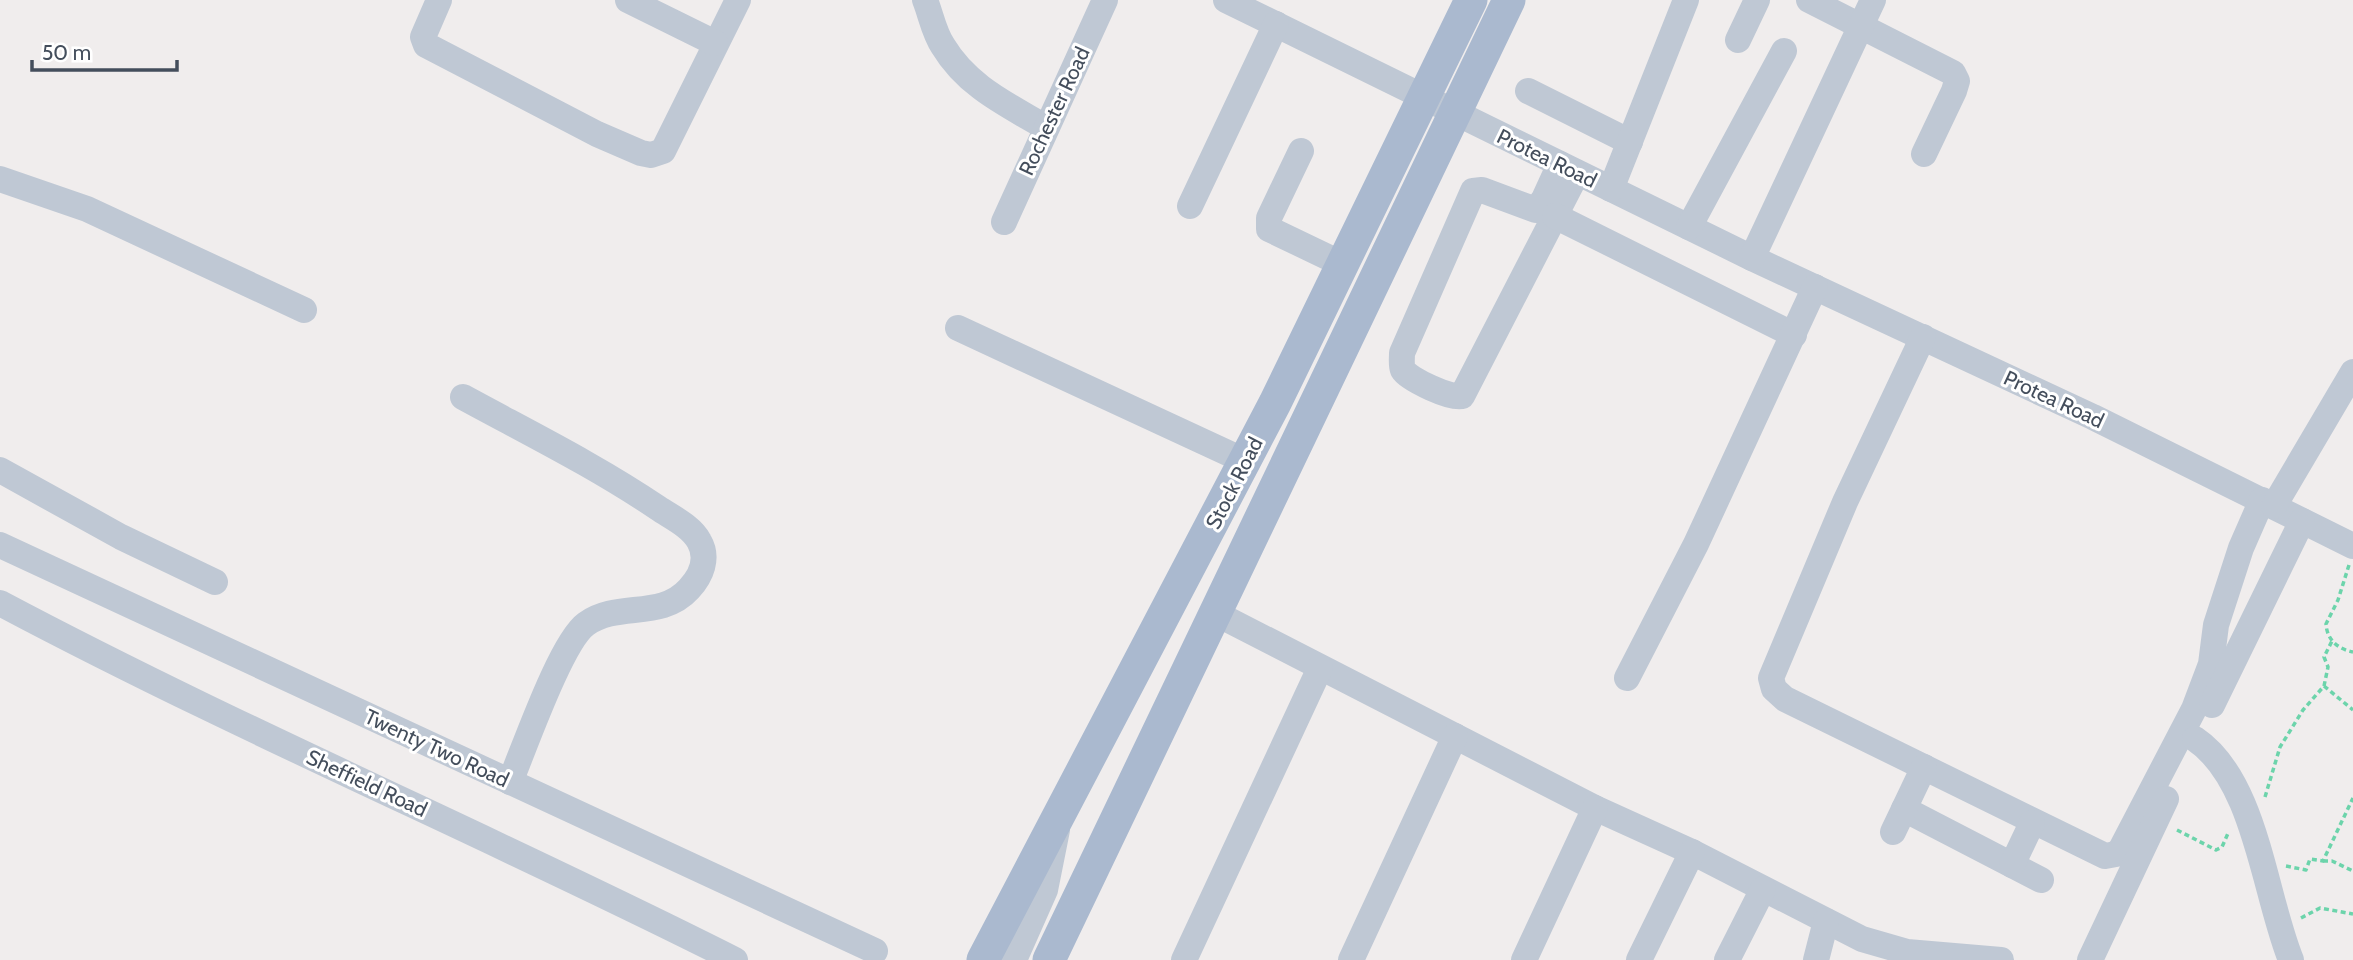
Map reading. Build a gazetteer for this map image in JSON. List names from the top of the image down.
{
  "streets": {
    "main road": ["Stock Road"],
    "street": [
      "Rochester Road",
      "Protea Road",
      "Twenty Two Road",
      "Sheffield Road"
    ]
  },
  "crossings": [
    ["Protea Road", "Stock Road"]
  ],
  "scale_bar": "50 m"
}
